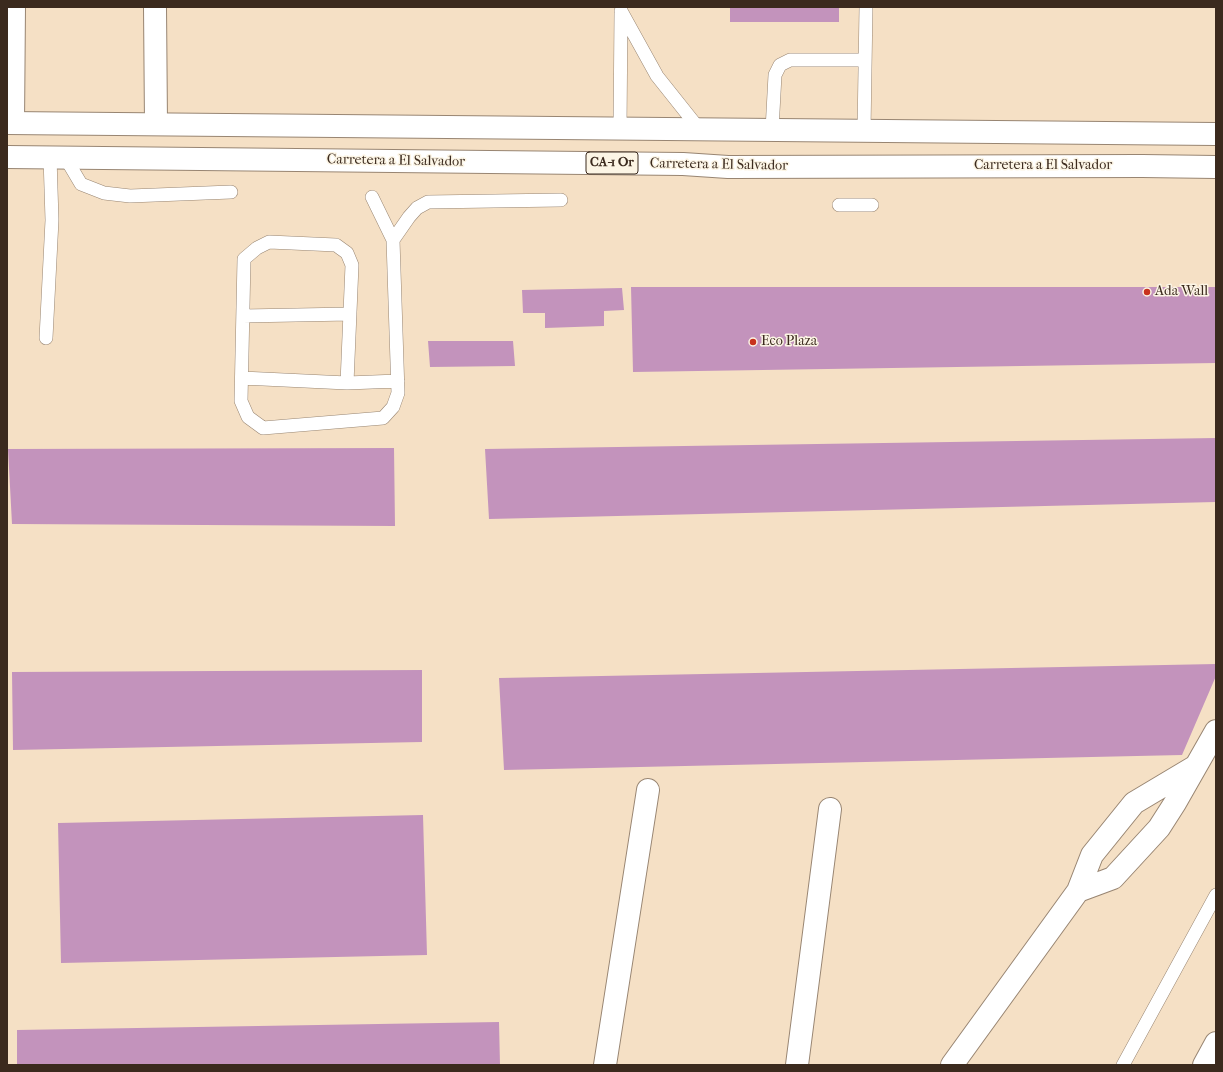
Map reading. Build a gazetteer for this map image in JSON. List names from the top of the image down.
{
  "streets": {
    "main road": ["Carretera a El Salvador", "CA-1 Or"]
  },
  "places": ["Ada Wall", "Eco Plaza"]
}
